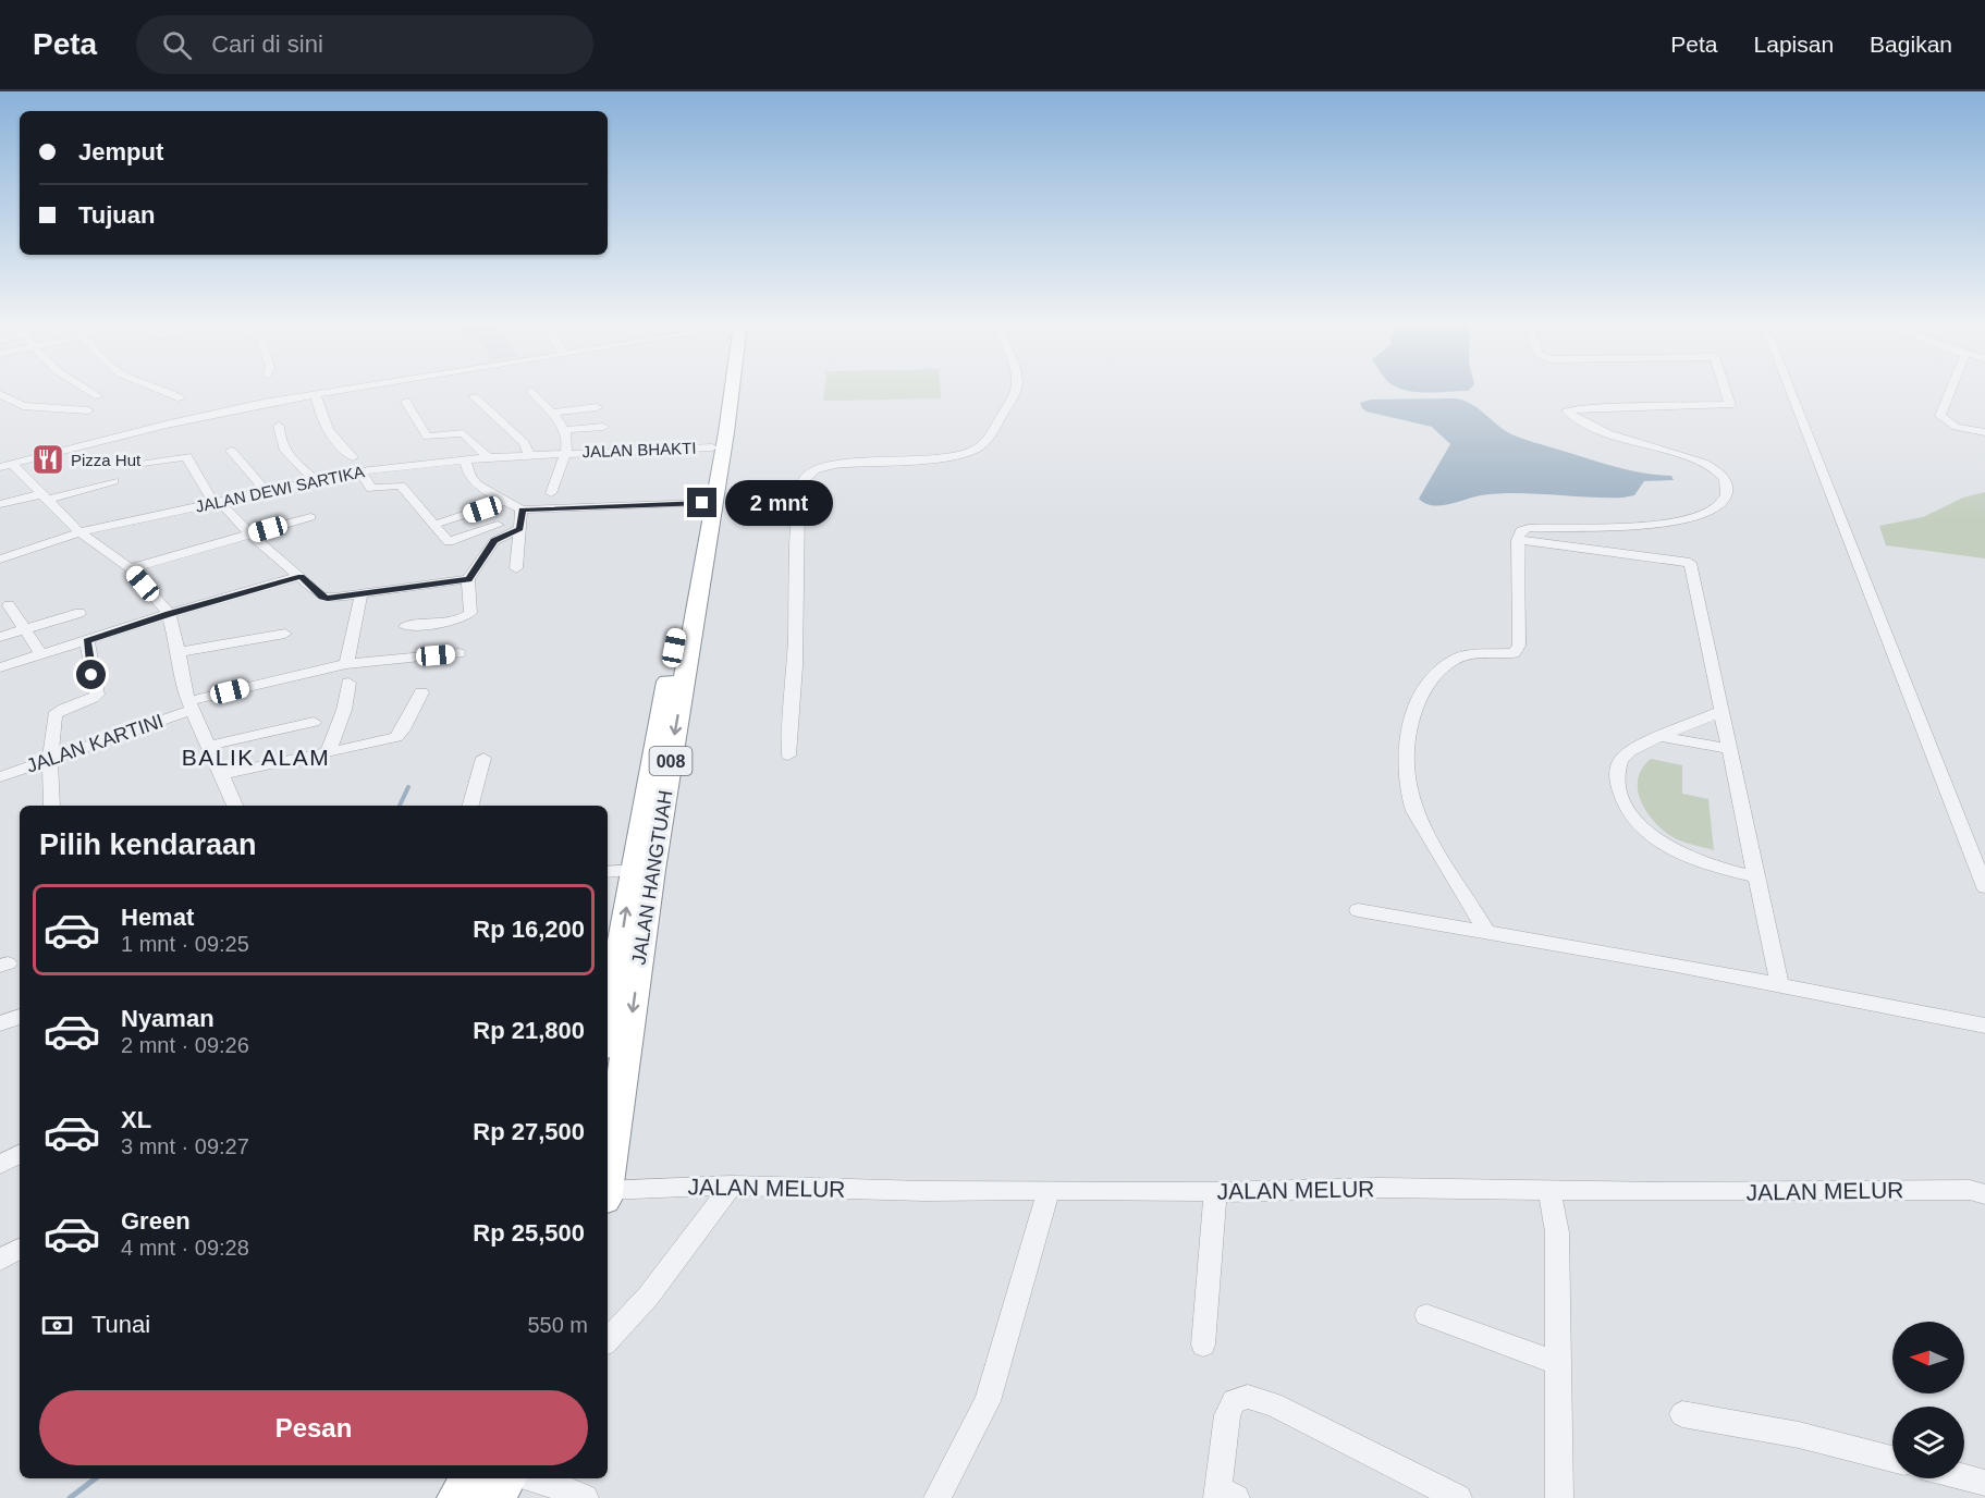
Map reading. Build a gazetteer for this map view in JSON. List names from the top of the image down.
{
  "streets": {
    "highway": ["008", "JALAN HANGTUAH"],
    "street": [
      "JALAN BHAKTI",
      "JALAN DEWI SARTIKA",
      "JALAN KARTINI",
      "JALAN MELUR"
    ]
  },
  "crossings": [
    ["JALAN BHAKTI", "JALAN DEWI SARTIKA"],
    ["JALAN BHAKTI", "JALAN HANGTUAH"]
  ],
  "districts": ["BALIK ALAM"],
  "places": {
    "restaurant": ["Pizza Hut"]
  },
  "north": "left",
  "page": {
    "header": "Peta",
    "search": "Cari di sini",
    "nav": ["Peta", "Lapisan", "Bagikan"],
    "banner": ["Jemput", "Tujuan"],
    "bubble": "2 mnt",
    "heading": "Pilih kendaraan",
    "list": [
      {
        "name": "Hemat",
        "note": "1 mnt · 09:25",
        "value": "Rp 16,200"
      },
      {
        "name": "Nyaman",
        "note": "2 mnt · 09:26",
        "value": "Rp 21,800"
      },
      {
        "name": "XL",
        "note": "3 mnt · 09:27",
        "value": "Rp 27,500"
      },
      {
        "name": "Green",
        "note": "4 mnt · 09:28",
        "value": "Rp 25,500"
      }
    ],
    "pay": ["Tunai", "550 m"],
    "buttons": "Pesan"
  }
}
